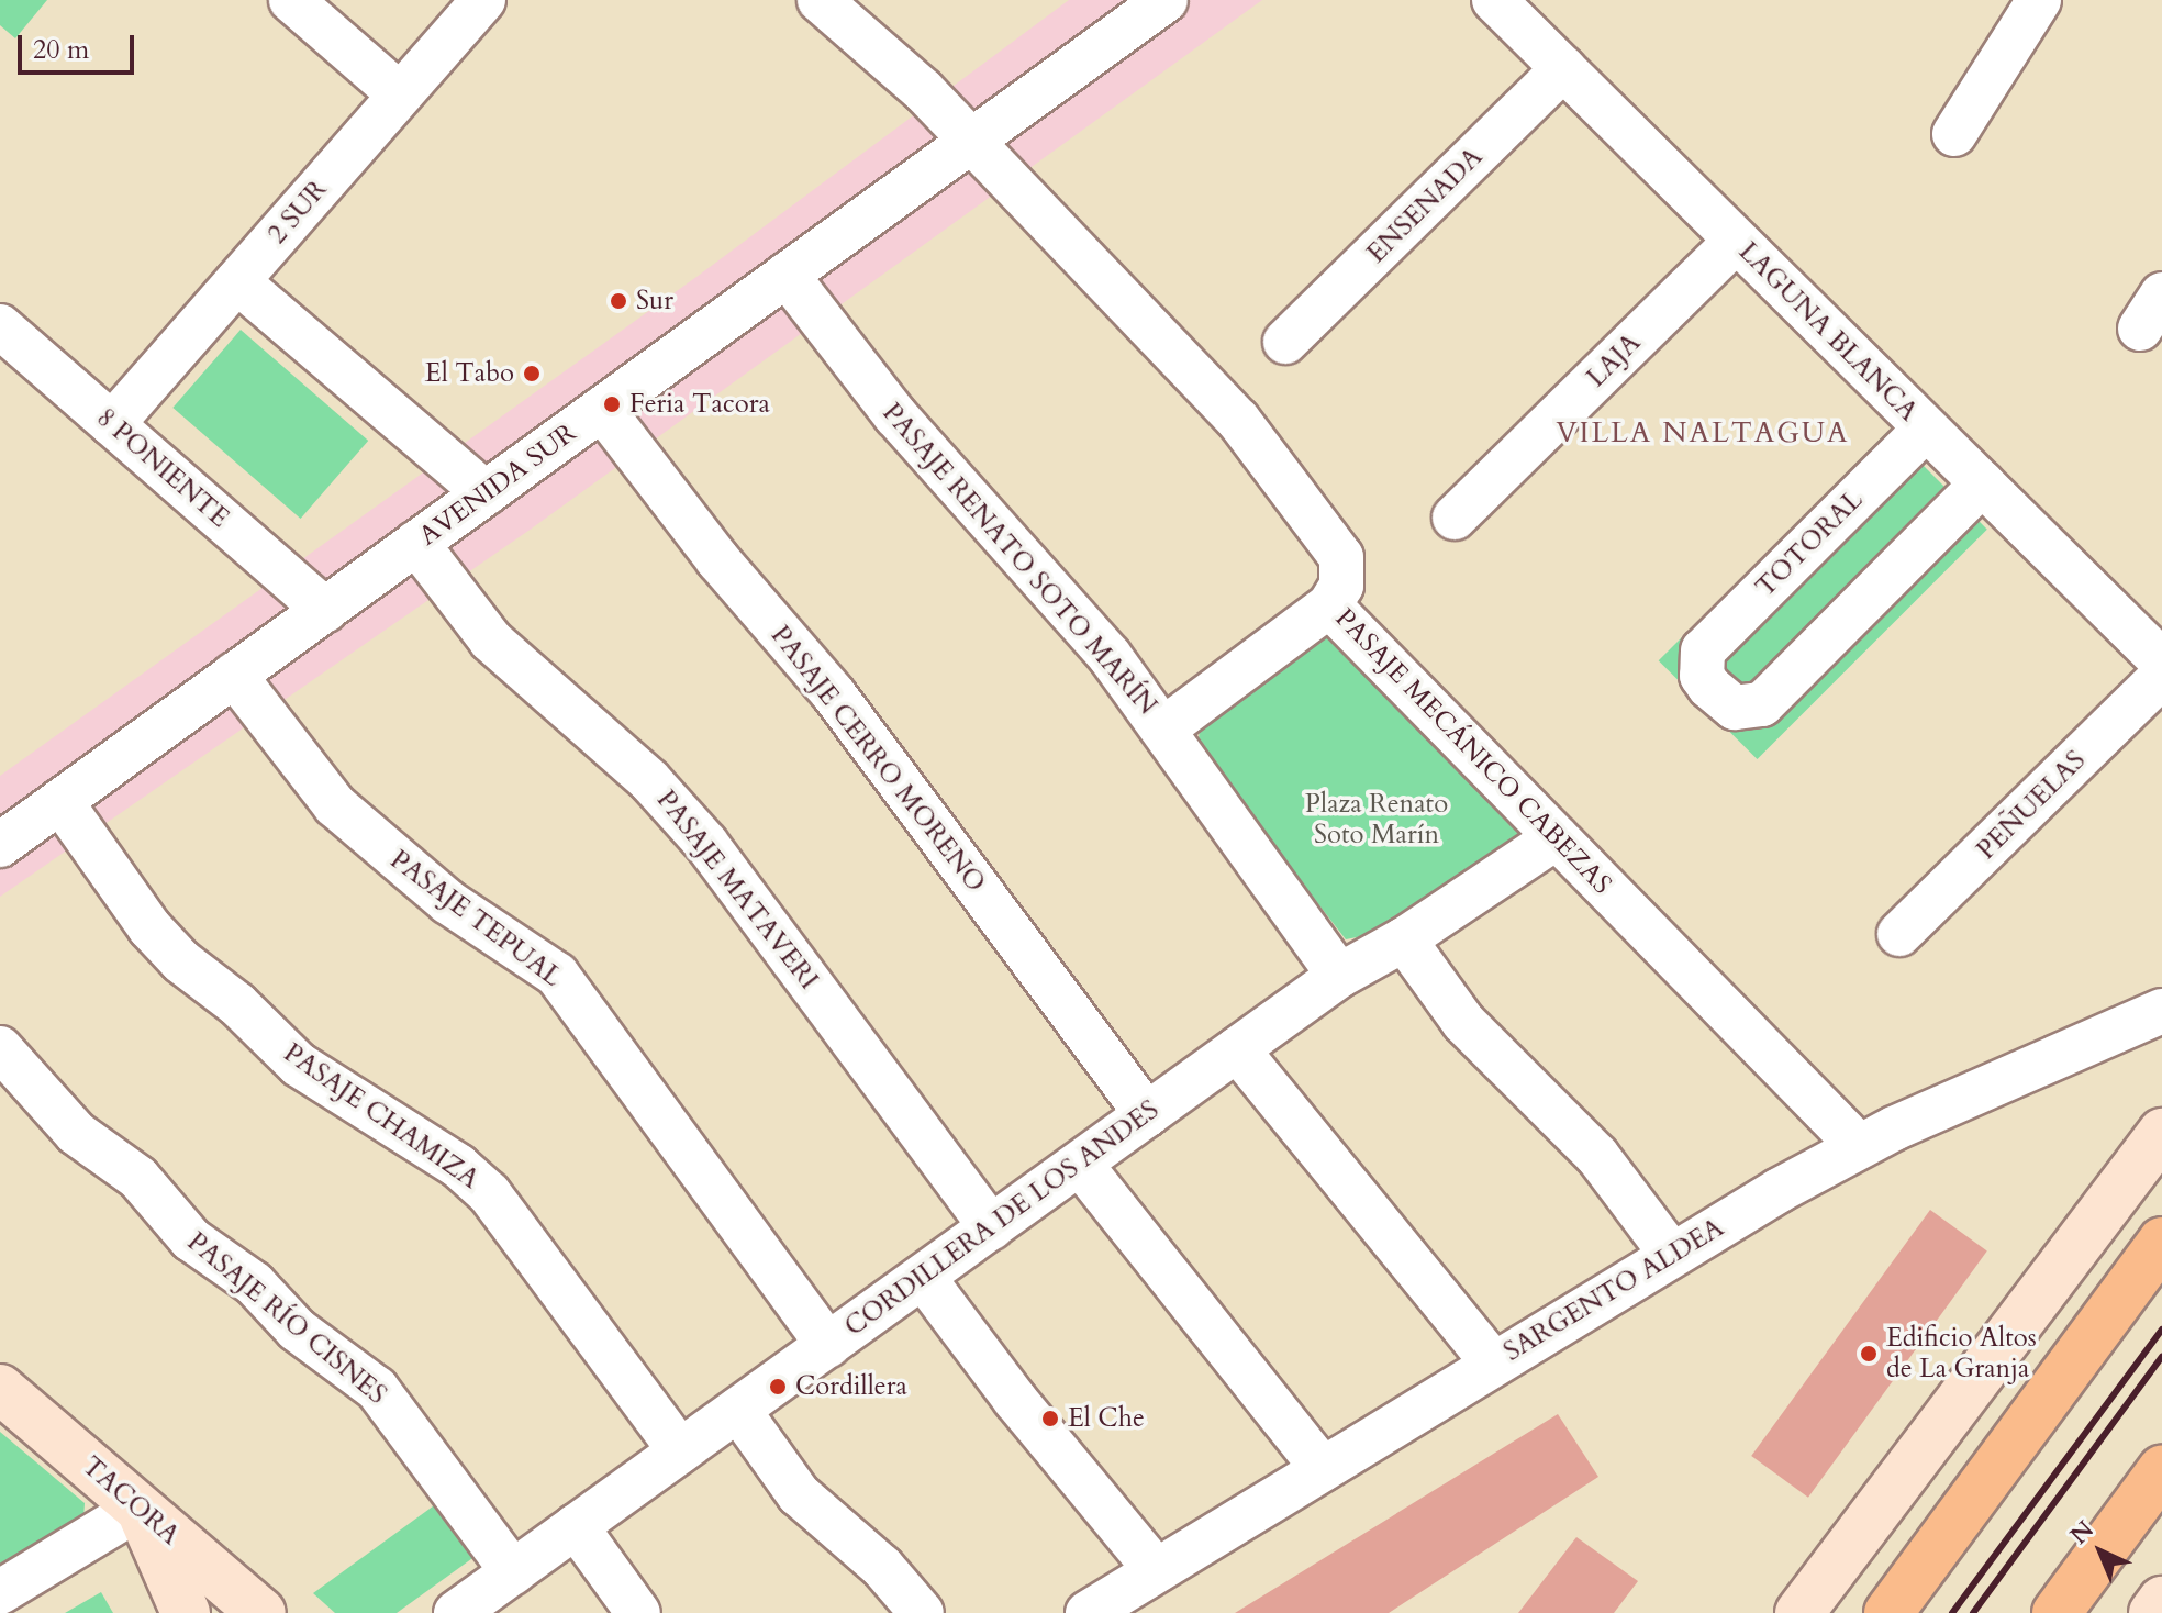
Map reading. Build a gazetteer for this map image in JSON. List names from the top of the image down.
{
  "streets": {
    "main road": ["TACORA"],
    "street": [
      "ENSENADA",
      "2 SUR",
      "LAGUNA BLANCA",
      "LAJA",
      "8 PONIENTE",
      "AVENIDA SUR",
      "TOTORAL",
      "PASAJE RENATO SOTO MARÍN",
      "PASAJE MECÁNICO CABEZAS",
      "PASAJE CERRO MORENO",
      "PEÑUELAS",
      "PASAJE MATAVERI",
      "PASAJE TEPUAL",
      "PASAJE CHAMIZA",
      "CORDILLERA DE LOS ANDES",
      "SARGENTO ALDEA",
      "PASAJE RÍO CISNES"
    ]
  },
  "crossings": [
    ["ENSENADA", "LAGUNA BLANCA"],
    ["2 SUR", "8 PONIENTE"],
    ["LAGUNA BLANCA", "LAJA"],
    ["LAGUNA BLANCA", "TOTORAL"],
    ["8 PONIENTE", "AVENIDA SUR"],
    ["AVENIDA SUR", "PASAJE RENATO SOTO MARÍN"],
    ["AVENIDA SUR", "PASAJE MECÁNICO CABEZAS"],
    ["AVENIDA SUR", "PASAJE CERRO MORENO"],
    ["AVENIDA SUR", "PASAJE MATAVERI"],
    ["AVENIDA SUR", "PASAJE TEPUAL"],
    ["AVENIDA SUR", "PASAJE CHAMIZA"],
    ["PASAJE RENATO SOTO MARÍN", "CORDILLERA DE LOS ANDES"],
    ["PASAJE MECÁNICO CABEZAS", "CORDILLERA DE LOS ANDES"],
    ["PASAJE MECÁNICO CABEZAS", "SARGENTO ALDEA"],
    ["PASAJE CERRO MORENO", "CORDILLERA DE LOS ANDES"],
    ["PASAJE MATAVERI", "CORDILLERA DE LOS ANDES"],
    ["PASAJE TEPUAL", "CORDILLERA DE LOS ANDES"],
    ["PASAJE CHAMIZA", "CORDILLERA DE LOS ANDES"],
    ["CORDILLERA DE LOS ANDES", "PASAJE RÍO CISNES"]
  ],
  "districts": ["VILLA NALTAGUA"],
  "parks": ["Plaza Renato Soto Marín"],
  "places": [
    "Sur",
    "El Tabo",
    "Feria Tacora",
    "Edificio Altos de La Granja",
    "Cordillera",
    "El Che"
  ],
  "scale_bar": "20 m",
  "north": "top left"
}
